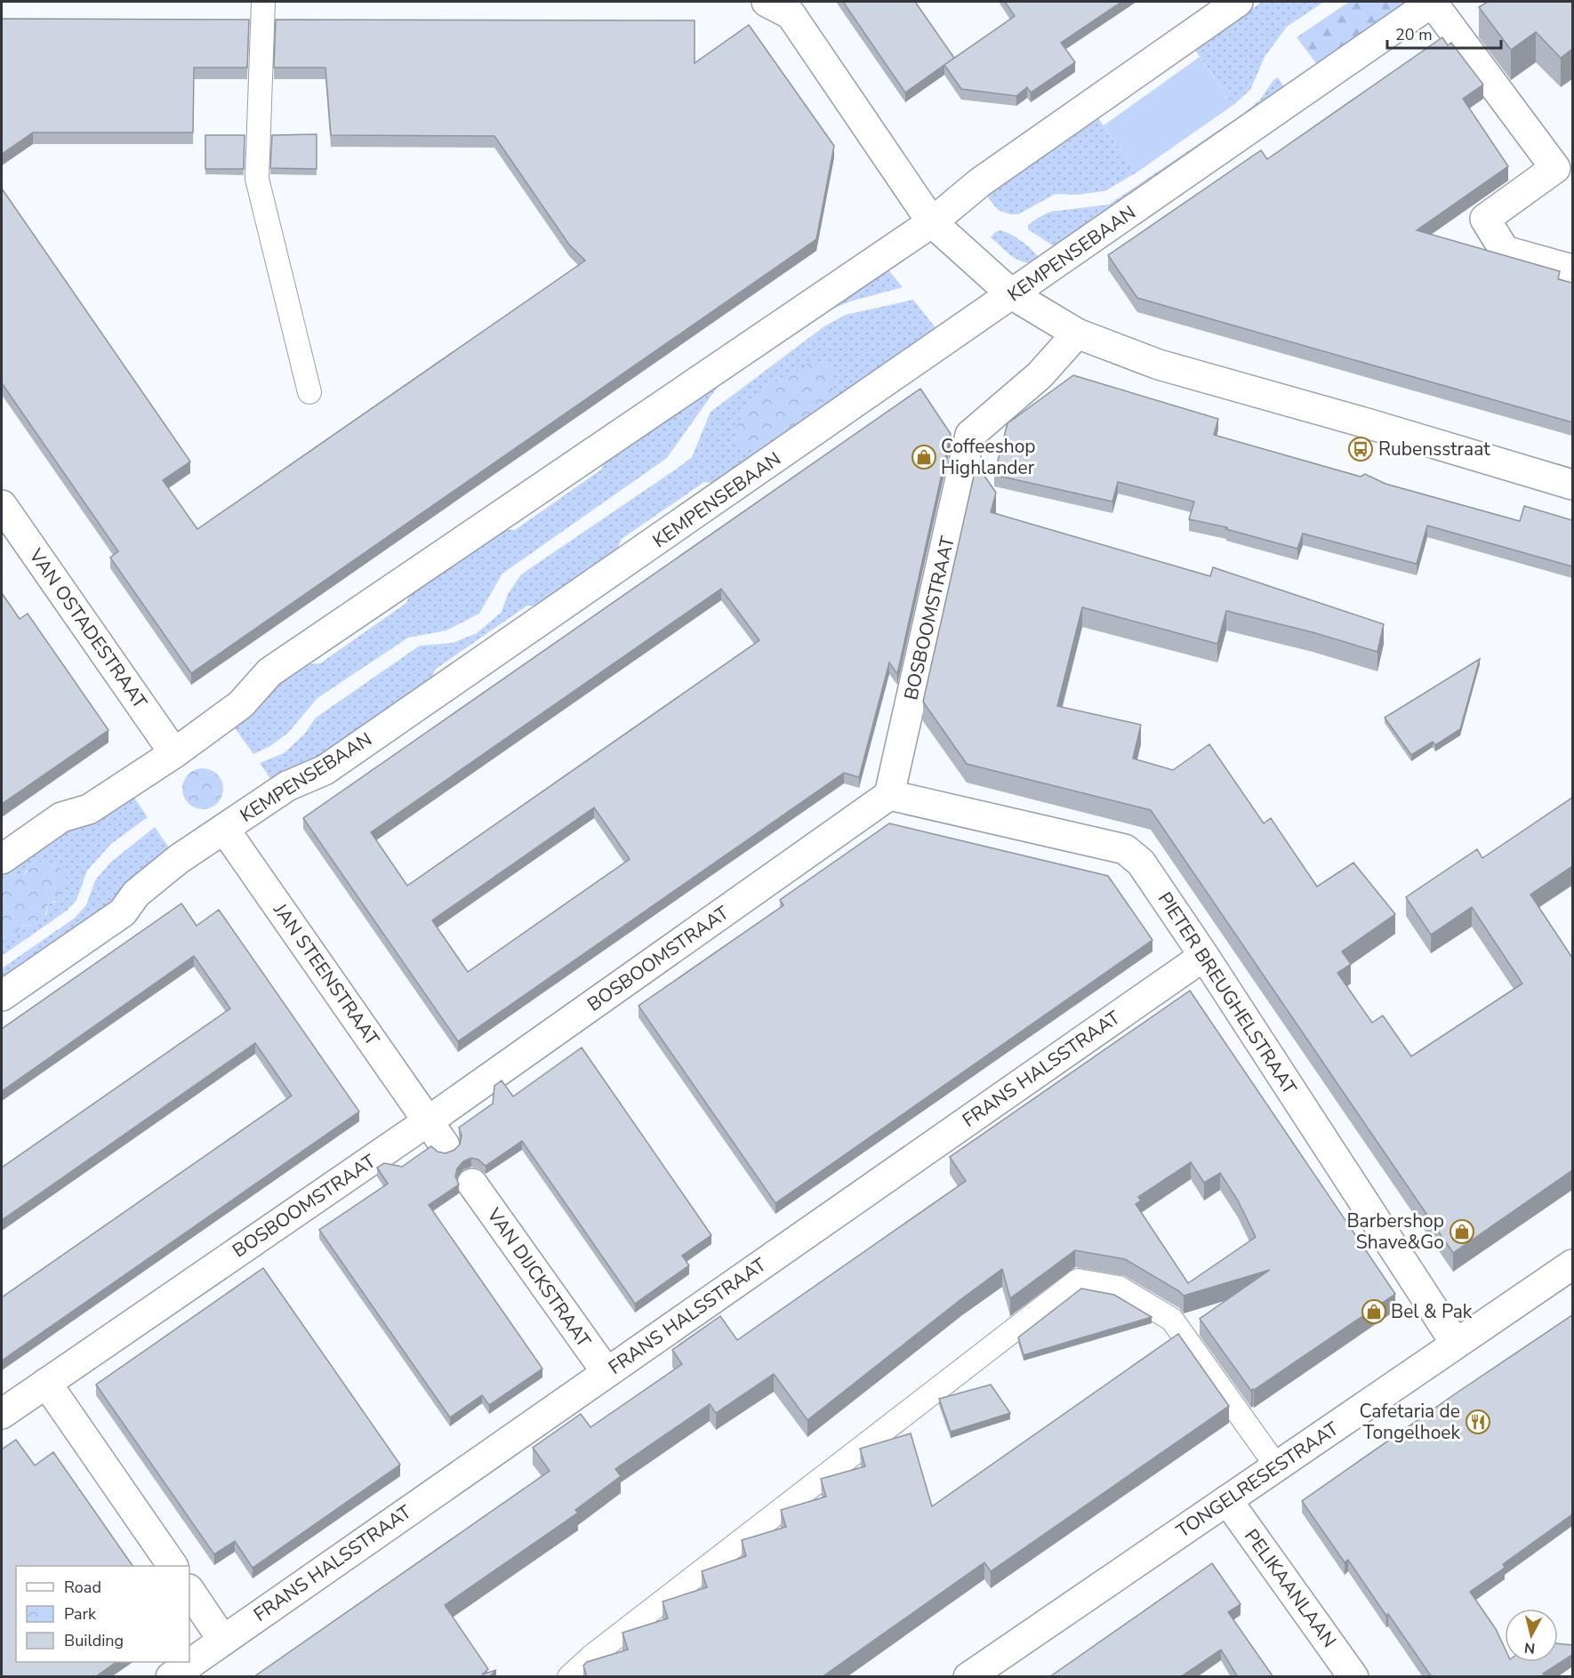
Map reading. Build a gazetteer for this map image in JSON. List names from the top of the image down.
{
  "streets": {
    "street": [
      "KEMPENSEBAAN",
      "BOSBOOMSTRAAT",
      "VAN OSTADESTRAAT",
      "JAN STEENSTRAAT",
      "PIETER BREUGHELSTRAAT",
      "FRANS HALSSTRAAT",
      "VAN DIJCKSTRAAT",
      "TONGELRESESTRAAT",
      "PELIKAANLAAN"
    ]
  },
  "crossings": [
    ["KEMPENSEBAAN", "JAN STEENSTRAAT"],
    ["BOSBOOMSTRAAT", "JAN STEENSTRAAT"],
    ["BOSBOOMSTRAAT", "PIETER BREUGHELSTRAAT"],
    ["PIETER BREUGHELSTRAAT", "FRANS HALSSTRAAT"],
    ["PIETER BREUGHELSTRAAT", "TONGELRESESTRAAT"],
    ["FRANS HALSSTRAAT", "VAN DIJCKSTRAAT"],
    ["TONGELRESESTRAAT", "PELIKAANLAAN"]
  ],
  "places": {
    "bus stop": ["Rubensstraat"],
    "shop": ["Coffeeshop Highlander", "Barbershop Shave&Go", "Bel & Pak"],
    "restaurant": ["Cafetaria de Tongelhoek"]
  },
  "legend": ["Road", "Park", "Building"],
  "scale_bar": "20 m",
  "north": "bottom"
}
